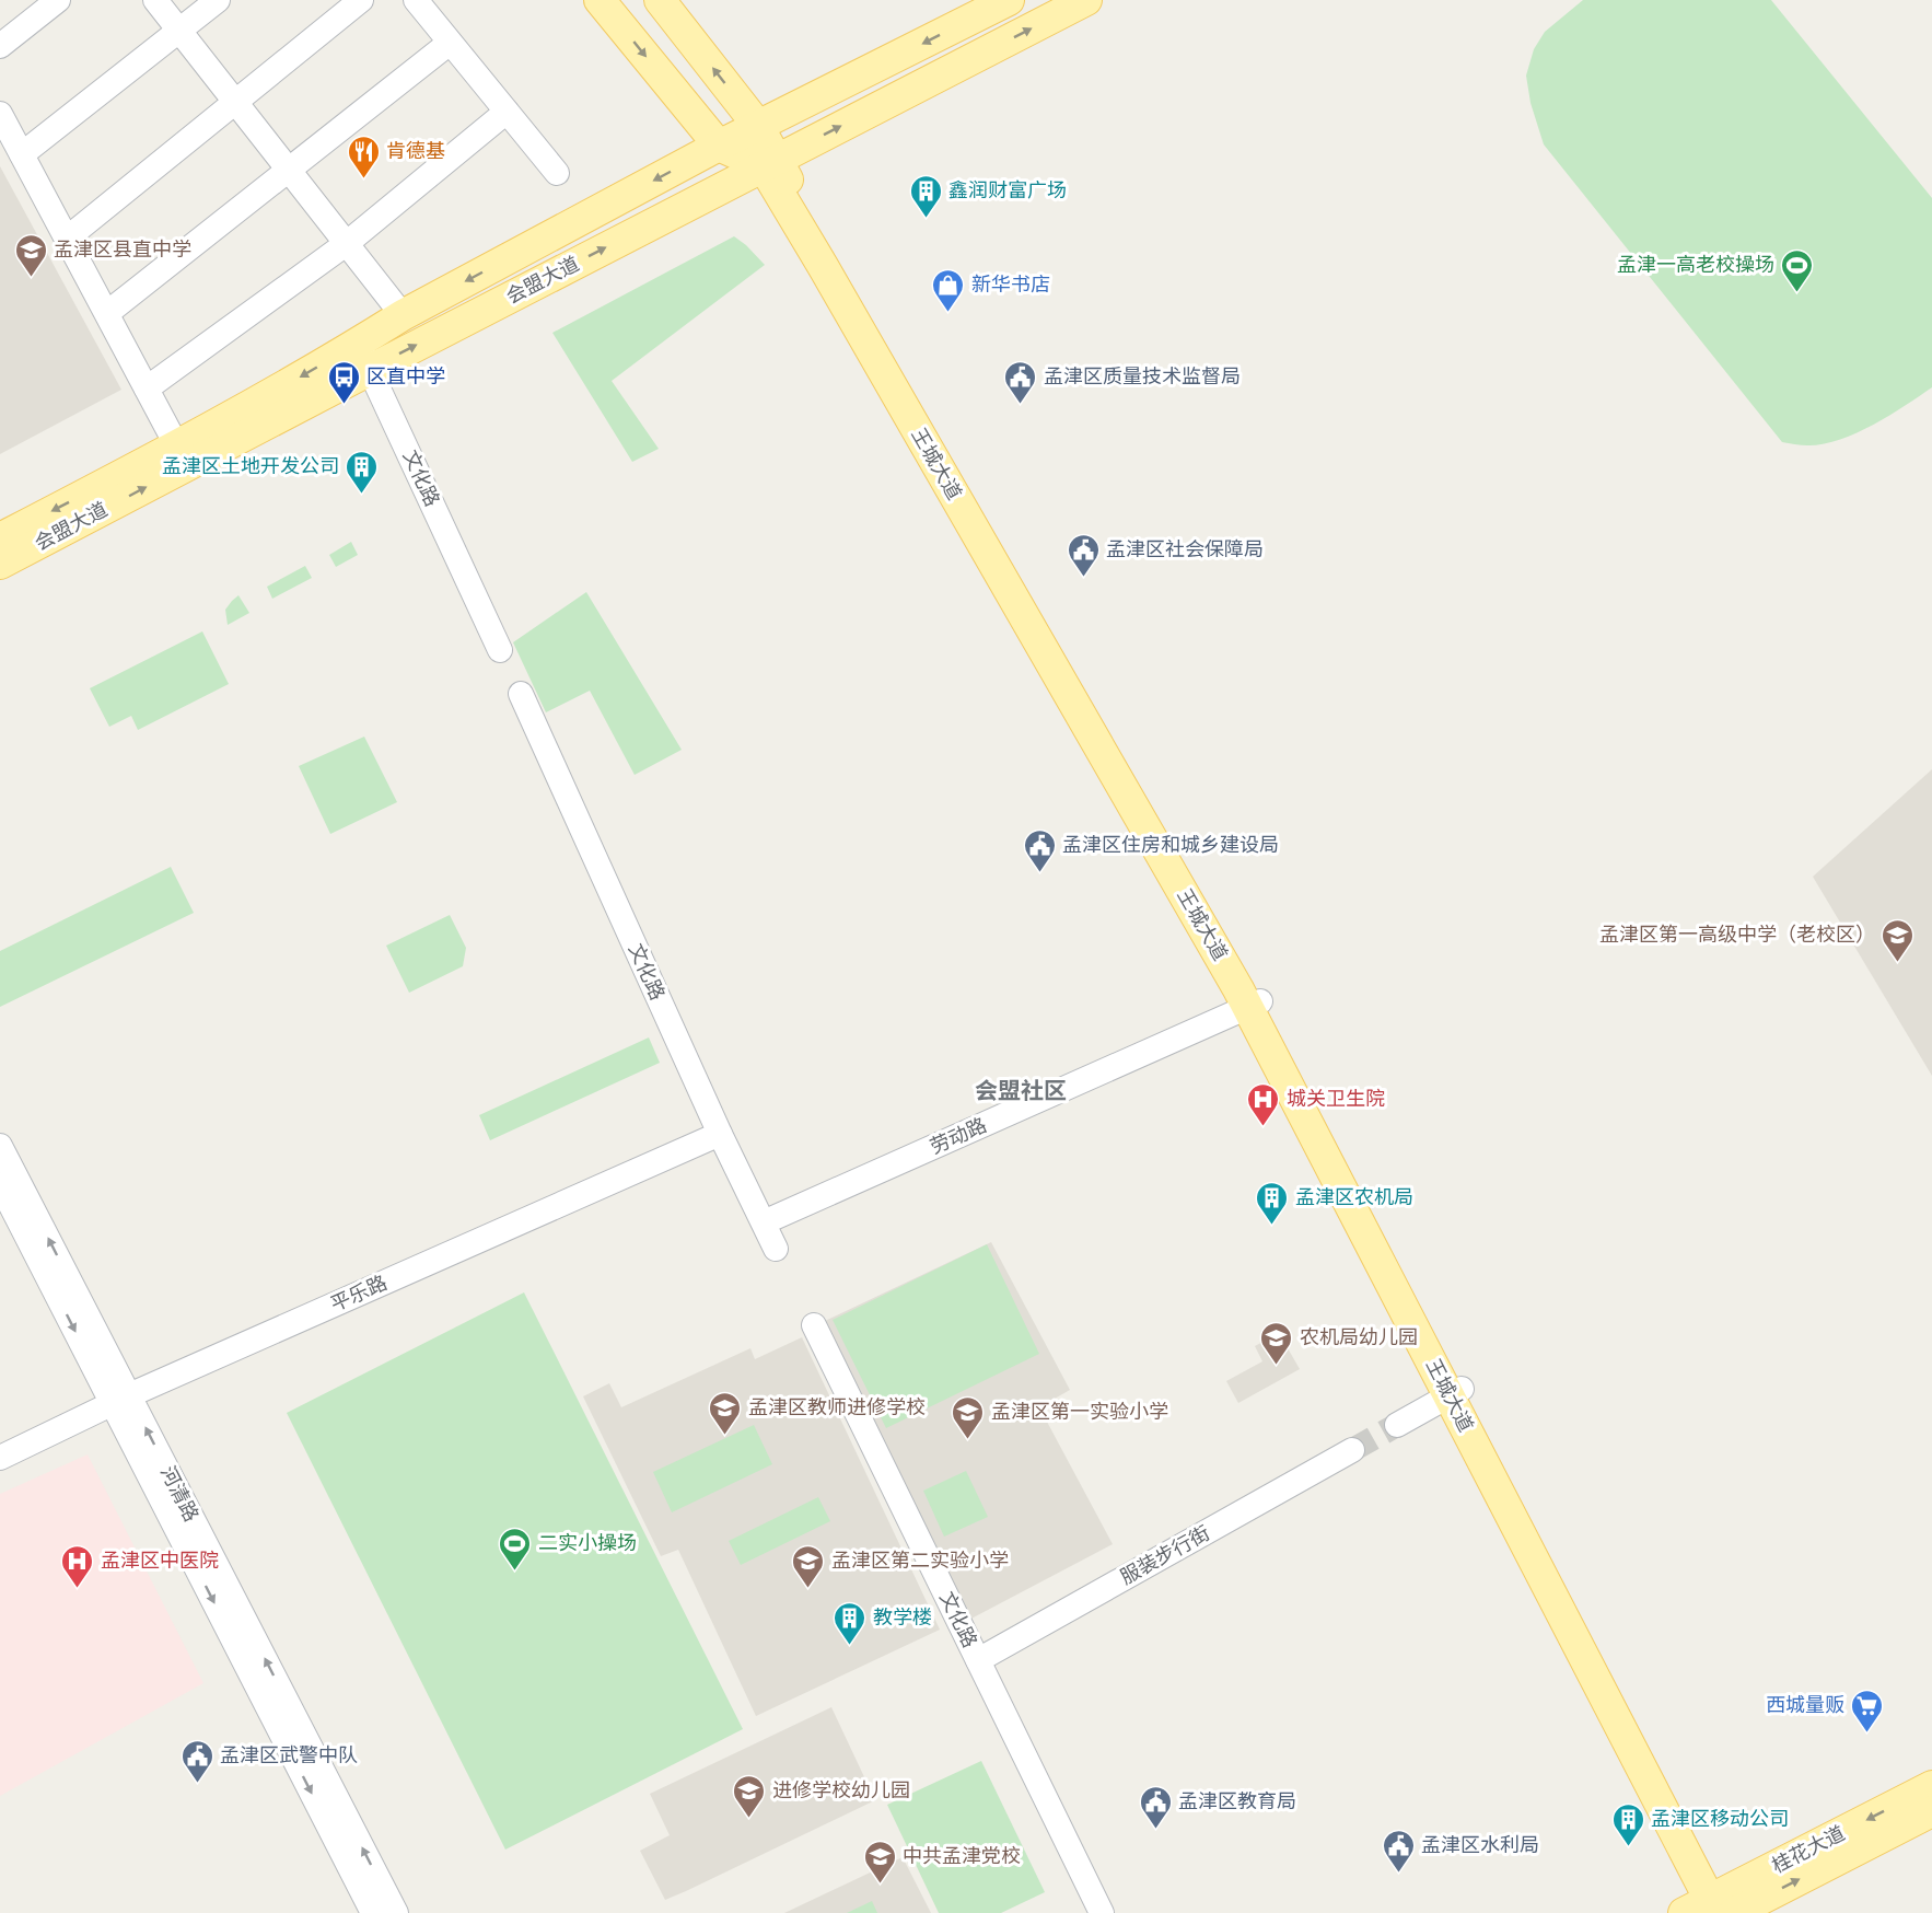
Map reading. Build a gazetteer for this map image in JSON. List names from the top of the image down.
{
  "streets": {
    "main road": ["会盟大道", "王城大道", "桂花大道"],
    "street": [
      "文化路",
      "劳动路",
      "平乐路",
      "河清路",
      "服装步行街"
    ]
  },
  "crossings": [
    ["会盟大道", "王城大道"],
    ["会盟大道", "文化路"],
    ["王城大道", "劳动路"],
    ["王城大道", "桂花大道"],
    ["文化路", "劳动路"],
    ["文化路", "平乐路"],
    ["文化路", "服装步行街"],
    ["平乐路", "河清路"]
  ],
  "districts": ["会盟社区"],
  "places": {
    "restaurant": ["肯德基"],
    "building": [
      "鑫润财富广场",
      "孟津区土地开发公司",
      "孟津区农机局",
      "教学楼",
      "孟津区移动公司"
    ],
    "school or university": [
      "孟津区县直中学",
      "孟津区第一高级中学（老校区）",
      "农机局幼儿园",
      "孟津区教师进修学校",
      "孟津区第一实验小学",
      "孟津区第二实验小学",
      "进修学校幼儿园",
      "中共孟津党校"
    ],
    "sports": ["孟津一高老校操场", "二实小操场"],
    "shop": ["新华书店"],
    "bus stop": ["区直中学"],
    "public building": [
      "孟津区质量技术监督局",
      "孟津区社会保障局",
      "孟津区住房和城乡建设局",
      "孟津区武警中队",
      "孟津区教育局",
      "孟津区水利局"
    ],
    "hospital": ["城关卫生院", "孟津区中医院"],
    "supermarket": ["西城量贩"]
  }
}
